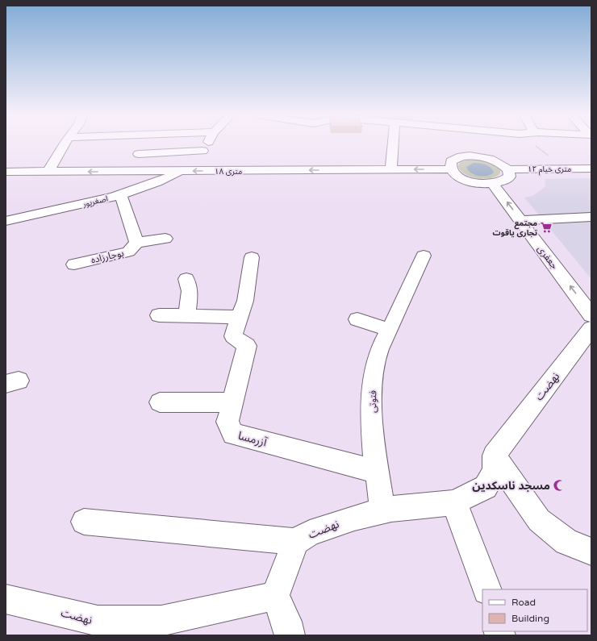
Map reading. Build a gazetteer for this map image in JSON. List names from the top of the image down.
{
  "streets": {
    "street": [
      "۱۲ متری خیام",
      "۱۸ متری",
      "اصغرپور",
      "بوجارزاده",
      "جعفری",
      "نهضت",
      "فتوتی",
      "آزرمسا"
    ]
  },
  "crossings": [
    ["۱۸ متری", "اصغرپور"],
    ["اصغرپور", "بوجارزاده"],
    ["نهضت", "فتوتی"],
    ["فتوتی", "آزرمسا"]
  ],
  "one_way": ["جعفری"],
  "places": {
    "supermarket": ["مجتمع تجاری یاقوت"],
    "mosque": ["مسجد ناسکدین"]
  },
  "legend": ["Road", "Building"]
}
